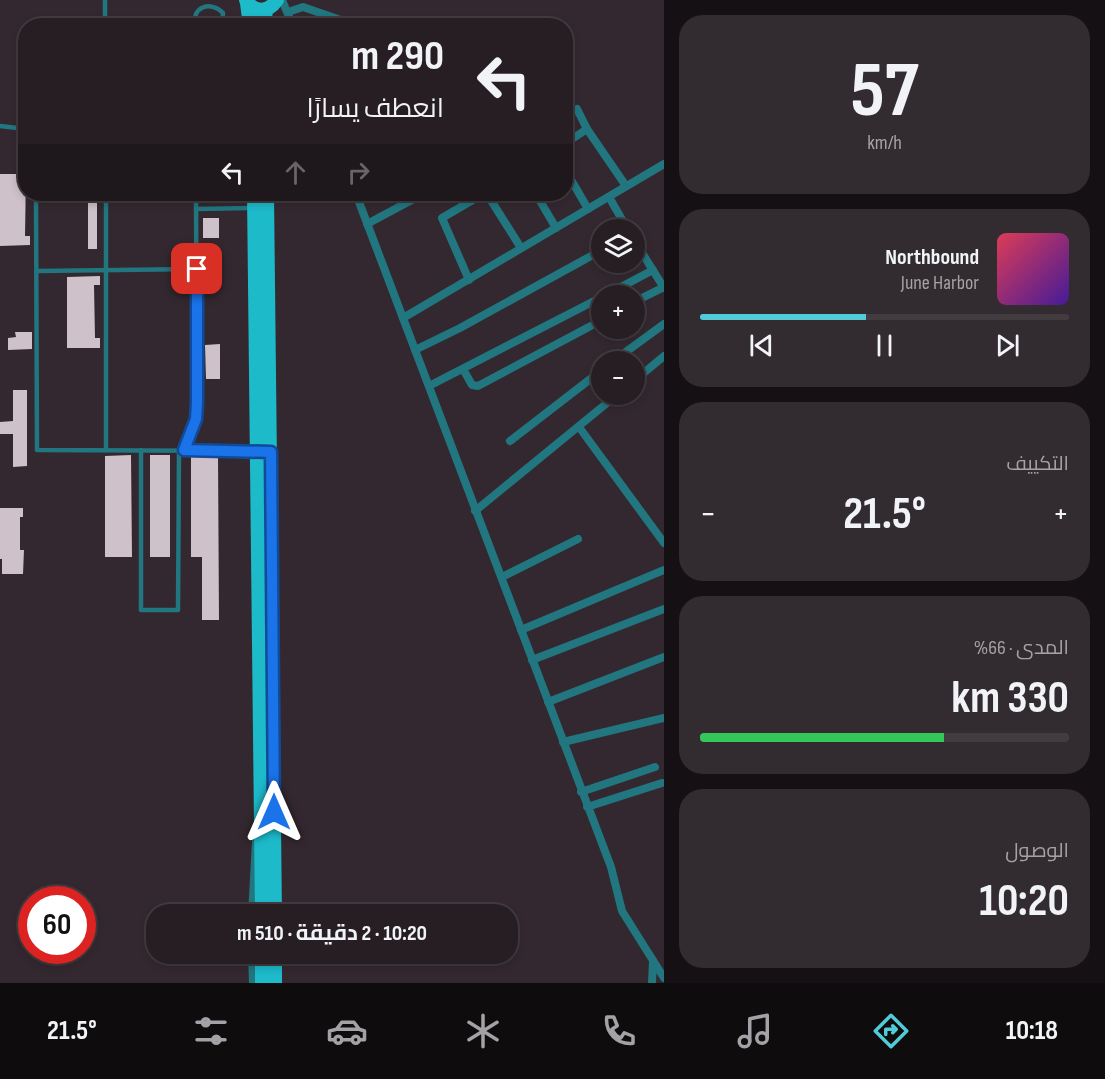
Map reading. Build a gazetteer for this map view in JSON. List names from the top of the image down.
{
  "page": {
    "tile": [
      ["57", "km/h"],
      "التكييف",
      ["المدى · 66%", "330 km"],
      ["الوصول", "10:20"]
    ],
    "turn": ["290 m", "انعطف يسارًا"],
    "map_buttons": ["+", "−"],
    "song": ["Northbound", "June Harbor"],
    "heat": ["−", "21.5°", "+"],
    "limit": "60",
    "trip": "10:20 · 2 دقيقة · 510 m",
    "tabs": ["10:18", "21.5°"]
  }
}
